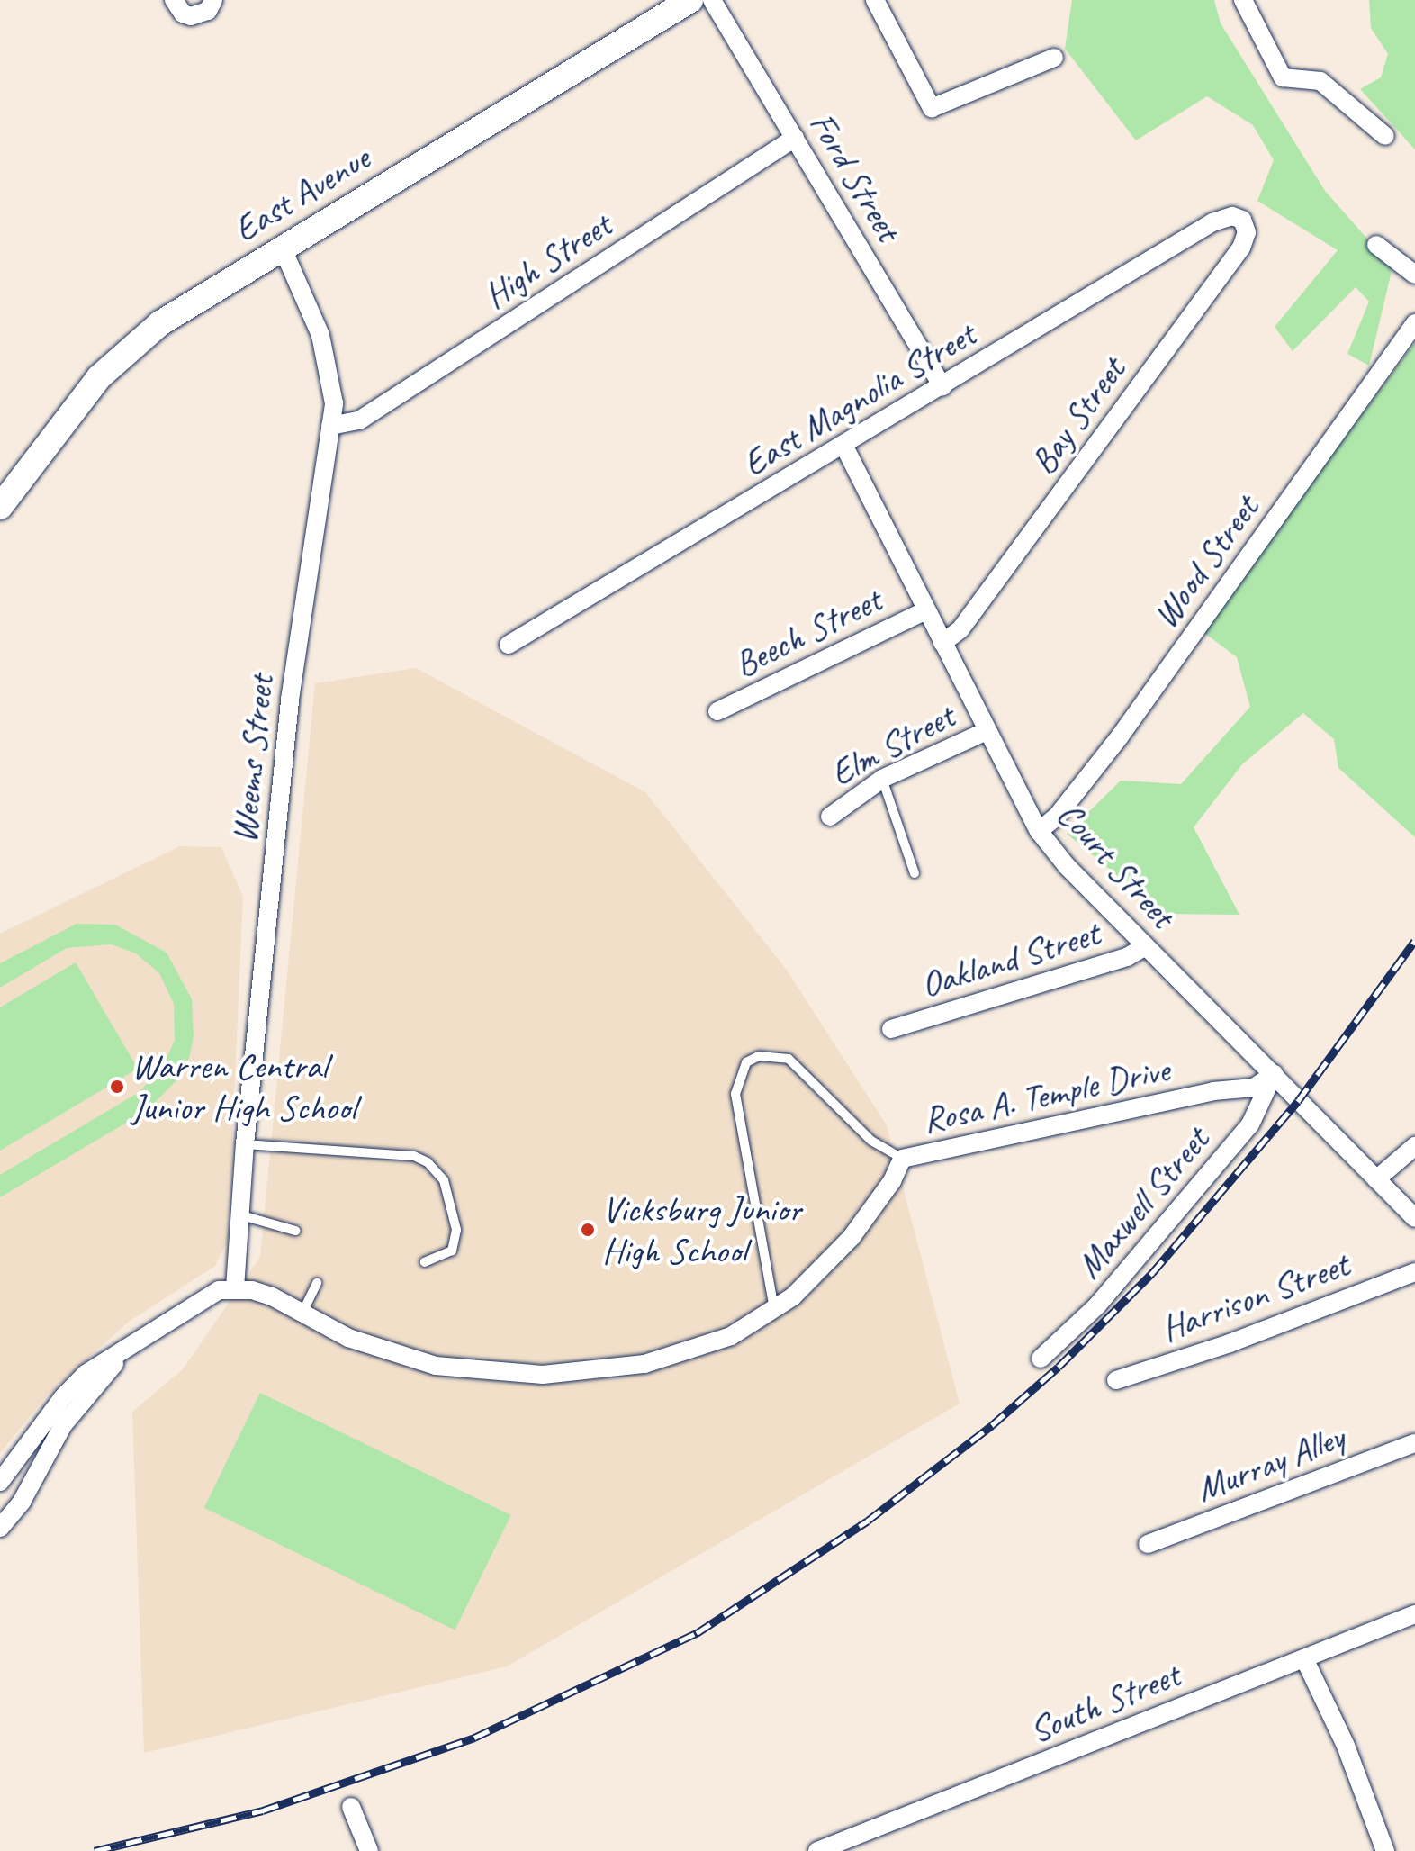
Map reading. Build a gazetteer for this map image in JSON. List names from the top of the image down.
{
  "streets": {
    "street": [
      "Ford Street",
      "East Avenue",
      "High Street",
      "East Magnolia Street",
      "Bay Street",
      "Wood Street",
      "Beech Street",
      "Elm Street",
      "Weems Street",
      "Court Street",
      "Oakland Street",
      "Rosa A. Temple Drive",
      "Maxwell Street",
      "Harrison Street",
      "Murray Alley",
      "South Street"
    ]
  },
  "crossings": [
    ["Ford Street", "High Street"],
    ["Ford Street", "East Magnolia Street"],
    ["East Avenue", "Weems Street"],
    ["High Street", "Weems Street"],
    ["East Magnolia Street", "Bay Street"],
    ["East Magnolia Street", "Court Street"],
    ["Bay Street", "Court Street"],
    ["Wood Street", "Court Street"],
    ["Beech Street", "Court Street"],
    ["Elm Street", "Court Street"],
    ["Weems Street", "Rosa A. Temple Drive"],
    ["Court Street", "Oakland Street"],
    ["Court Street", "Rosa A. Temple Drive"],
    ["Court Street", "Maxwell Street"],
    ["Rosa A. Temple Drive", "Maxwell Street"]
  ],
  "places": ["Warren Central Junior High School", "Vicksburg Junior High School"]
}
